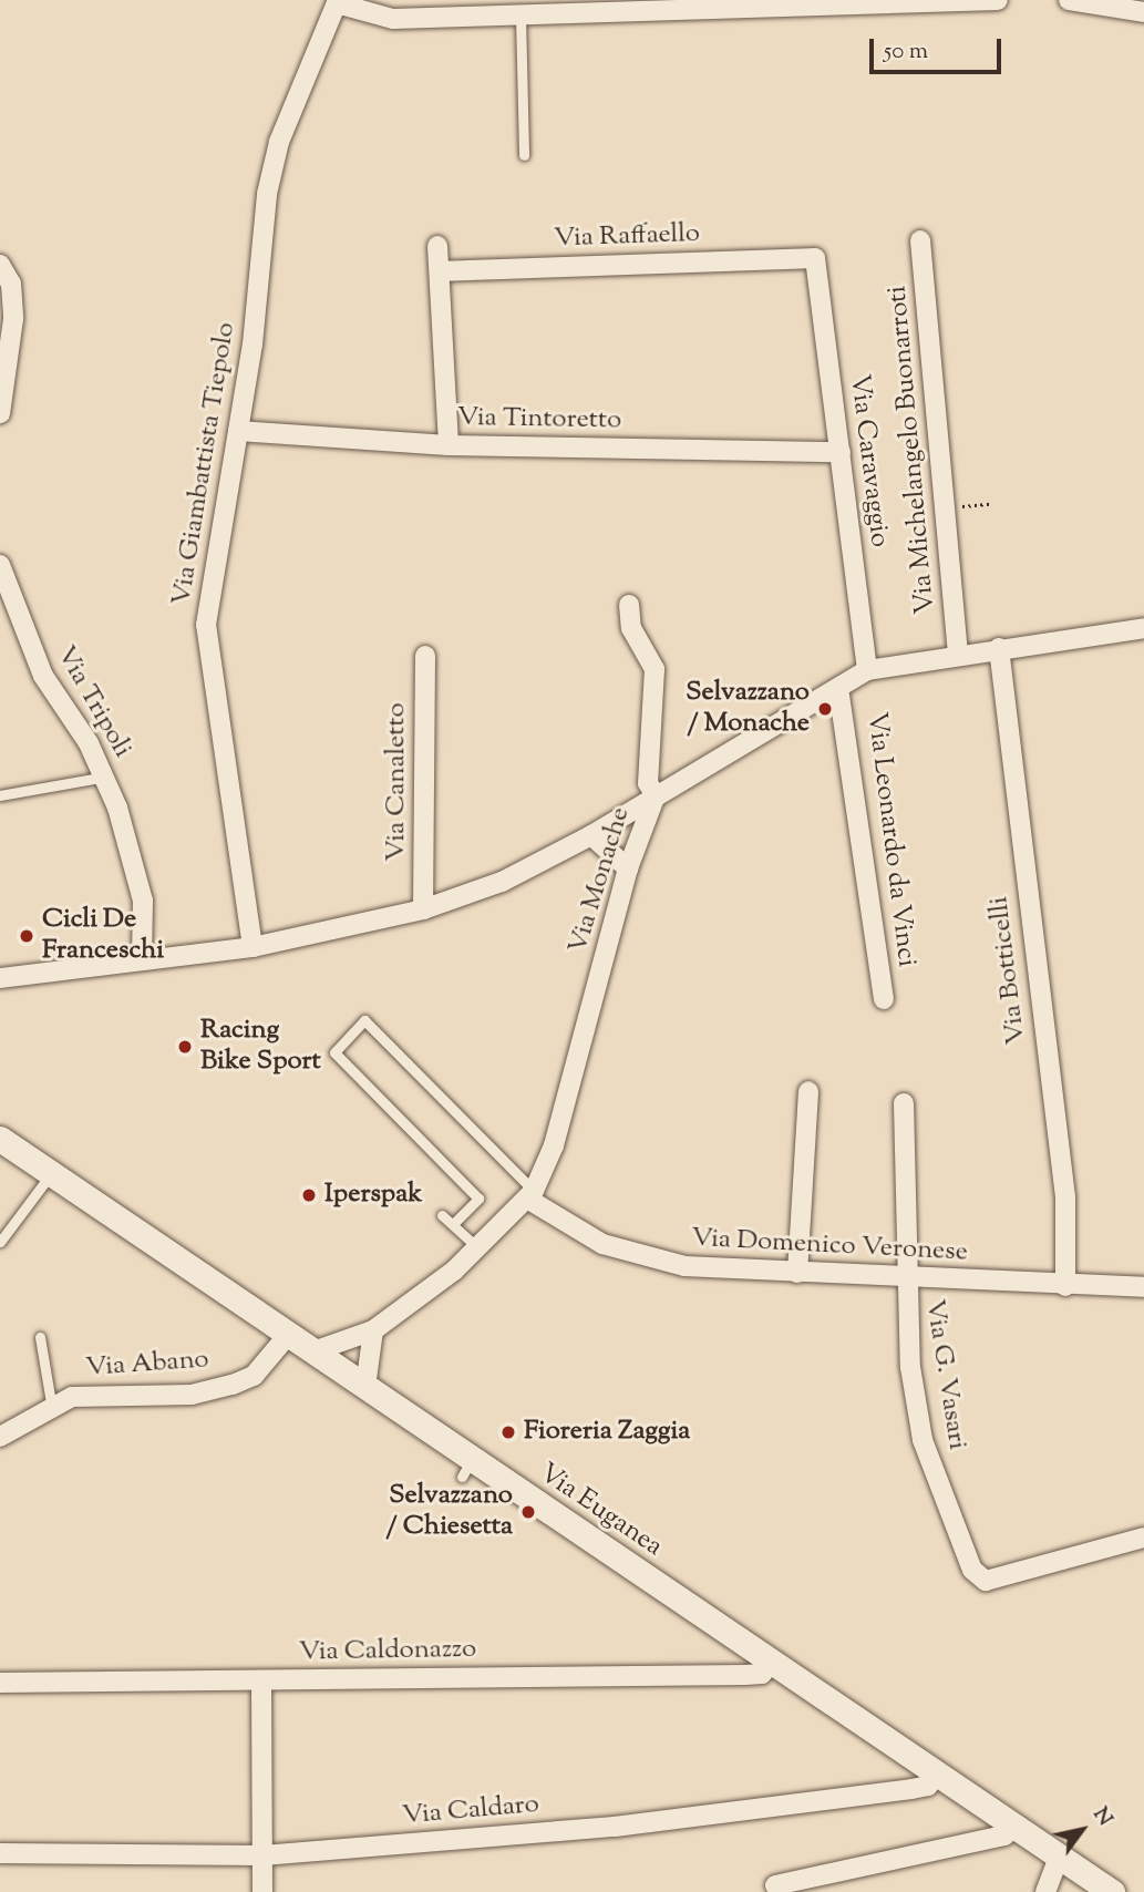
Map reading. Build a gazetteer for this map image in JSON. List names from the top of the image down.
{
  "streets": {
    "street": [
      "Via Raffaello",
      "Via Tintoretto",
      "Via Michelangelo Buonarroti",
      "Via Caravaggio",
      "Via Giambattista Tiepolo",
      "Via Tripoli",
      "Via Canaletto",
      "Via Leonardo da Vinci",
      "Via Monache",
      "Via Botticelli",
      "Via Domenico Veronese",
      "Via Abano",
      "Via G. Vasari",
      "Via Euganea",
      "Via Caldonazzo",
      "Via Caldaro"
    ]
  },
  "crossings": [
    ["Via Raffaello", "Via Caravaggio"],
    ["Via Tintoretto", "Via Caravaggio"],
    ["Via Tintoretto", "Via Giambattista Tiepolo"],
    ["Via Michelangelo Buonarroti", "Via Monache"],
    ["Via Caravaggio", "Via Monache"],
    ["Via Leonardo da Vinci", "Via Monache"],
    ["Via Monache", "Via Botticelli"],
    ["Via Monache", "Via Domenico Veronese"],
    ["Via Monache", "Via Euganea"],
    ["Via Botticelli", "Via Domenico Veronese"],
    ["Via Domenico Veronese", "Via G. Vasari"],
    ["Via Abano", "Via Euganea"],
    ["Via Euganea", "Via Caldonazzo"],
    ["Via Euganea", "Via Caldaro"]
  ],
  "places": [
    "Selvazzano / Monache",
    "Cicli De Franceschi",
    "Racing Bike Sport",
    "Iperspak",
    "Fioreria Zaggia",
    "Selvazzano / Chiesetta"
  ],
  "scale_bar": "50 m",
  "north": "top right"
}
